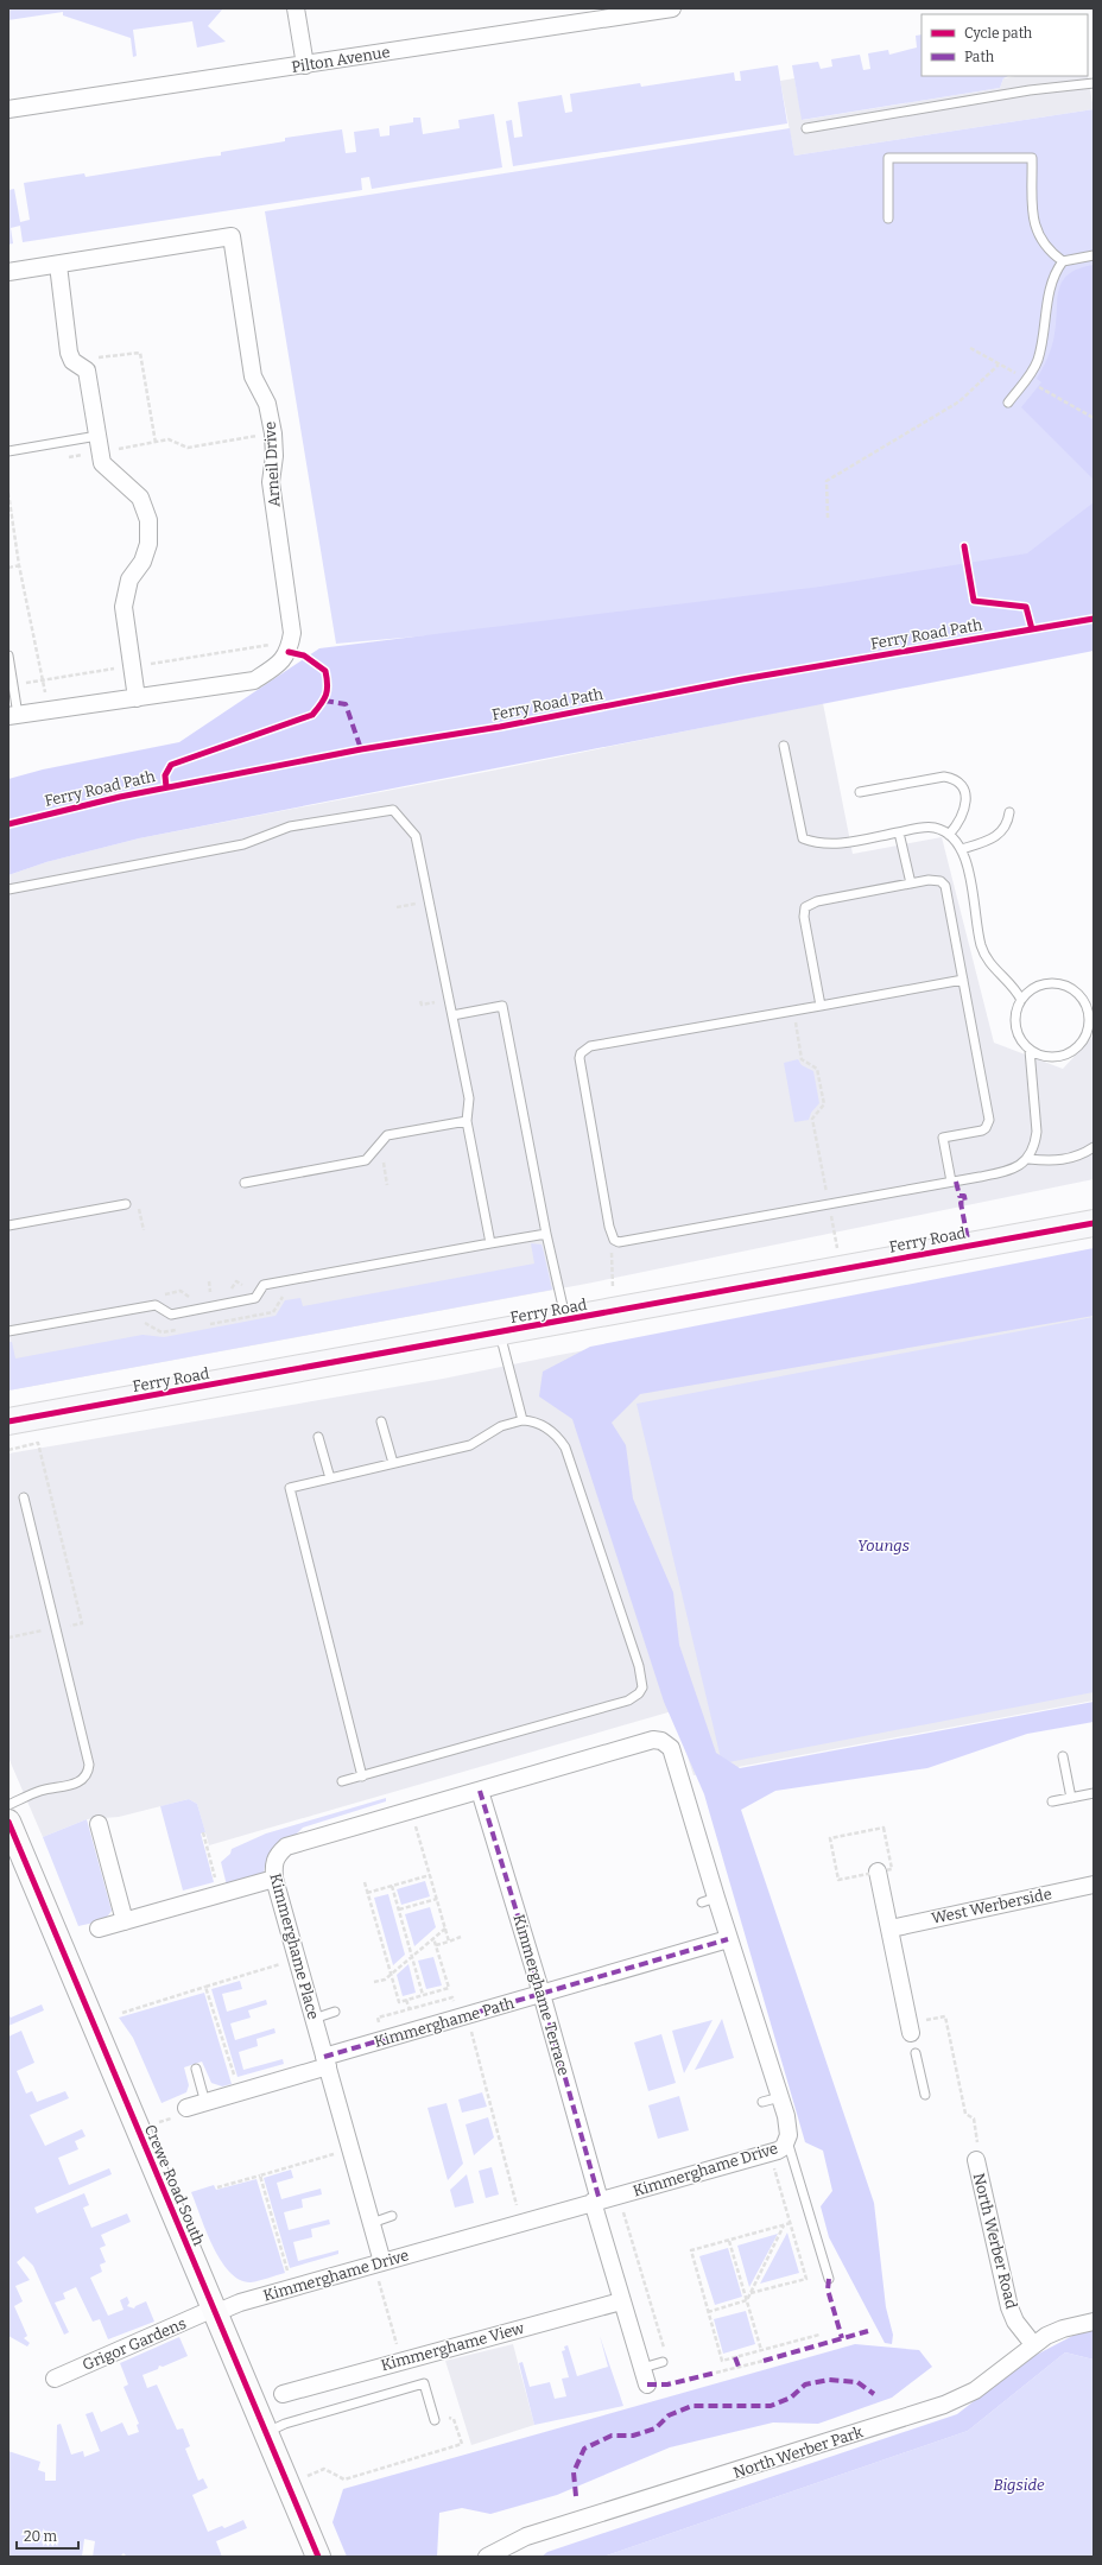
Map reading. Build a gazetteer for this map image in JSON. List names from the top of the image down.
{
  "streets": {
    "main road": ["Ferry Road"],
    "street": [
      "Pilton Avenue",
      "Arneil Drive",
      "West Werberside",
      "Kimmerghame Place",
      "Kimmerghame Terrace",
      "Kimmerghame Path",
      "Kimmerghame Drive",
      "Crewe Road South",
      "North Werber Road",
      "Grigor Gardens",
      "Kimmerghame View",
      "North Werber Park"
    ],
    "cycle path": ["Ferry Road Path"]
  },
  "crossings": [
    ["Kimmerghame Place", "Kimmerghame Terrace"],
    ["Kimmerghame Place", "Kimmerghame Path"],
    ["Kimmerghame Place", "Kimmerghame Drive"],
    ["Kimmerghame Terrace", "Kimmerghame Path"],
    ["Kimmerghame Terrace", "Kimmerghame Drive"],
    ["Kimmerghame Path", "Kimmerghame Drive"],
    ["Kimmerghame Drive", "Crewe Road South"],
    ["Kimmerghame Drive", "Grigor Gardens"],
    ["Crewe Road South", "Grigor Gardens"],
    ["North Werber Road", "North Werber Park"]
  ],
  "parks": ["Youngs", "Bigside"],
  "legend": ["Cycle path", "Path"],
  "scale_bar": "20 m"
}
